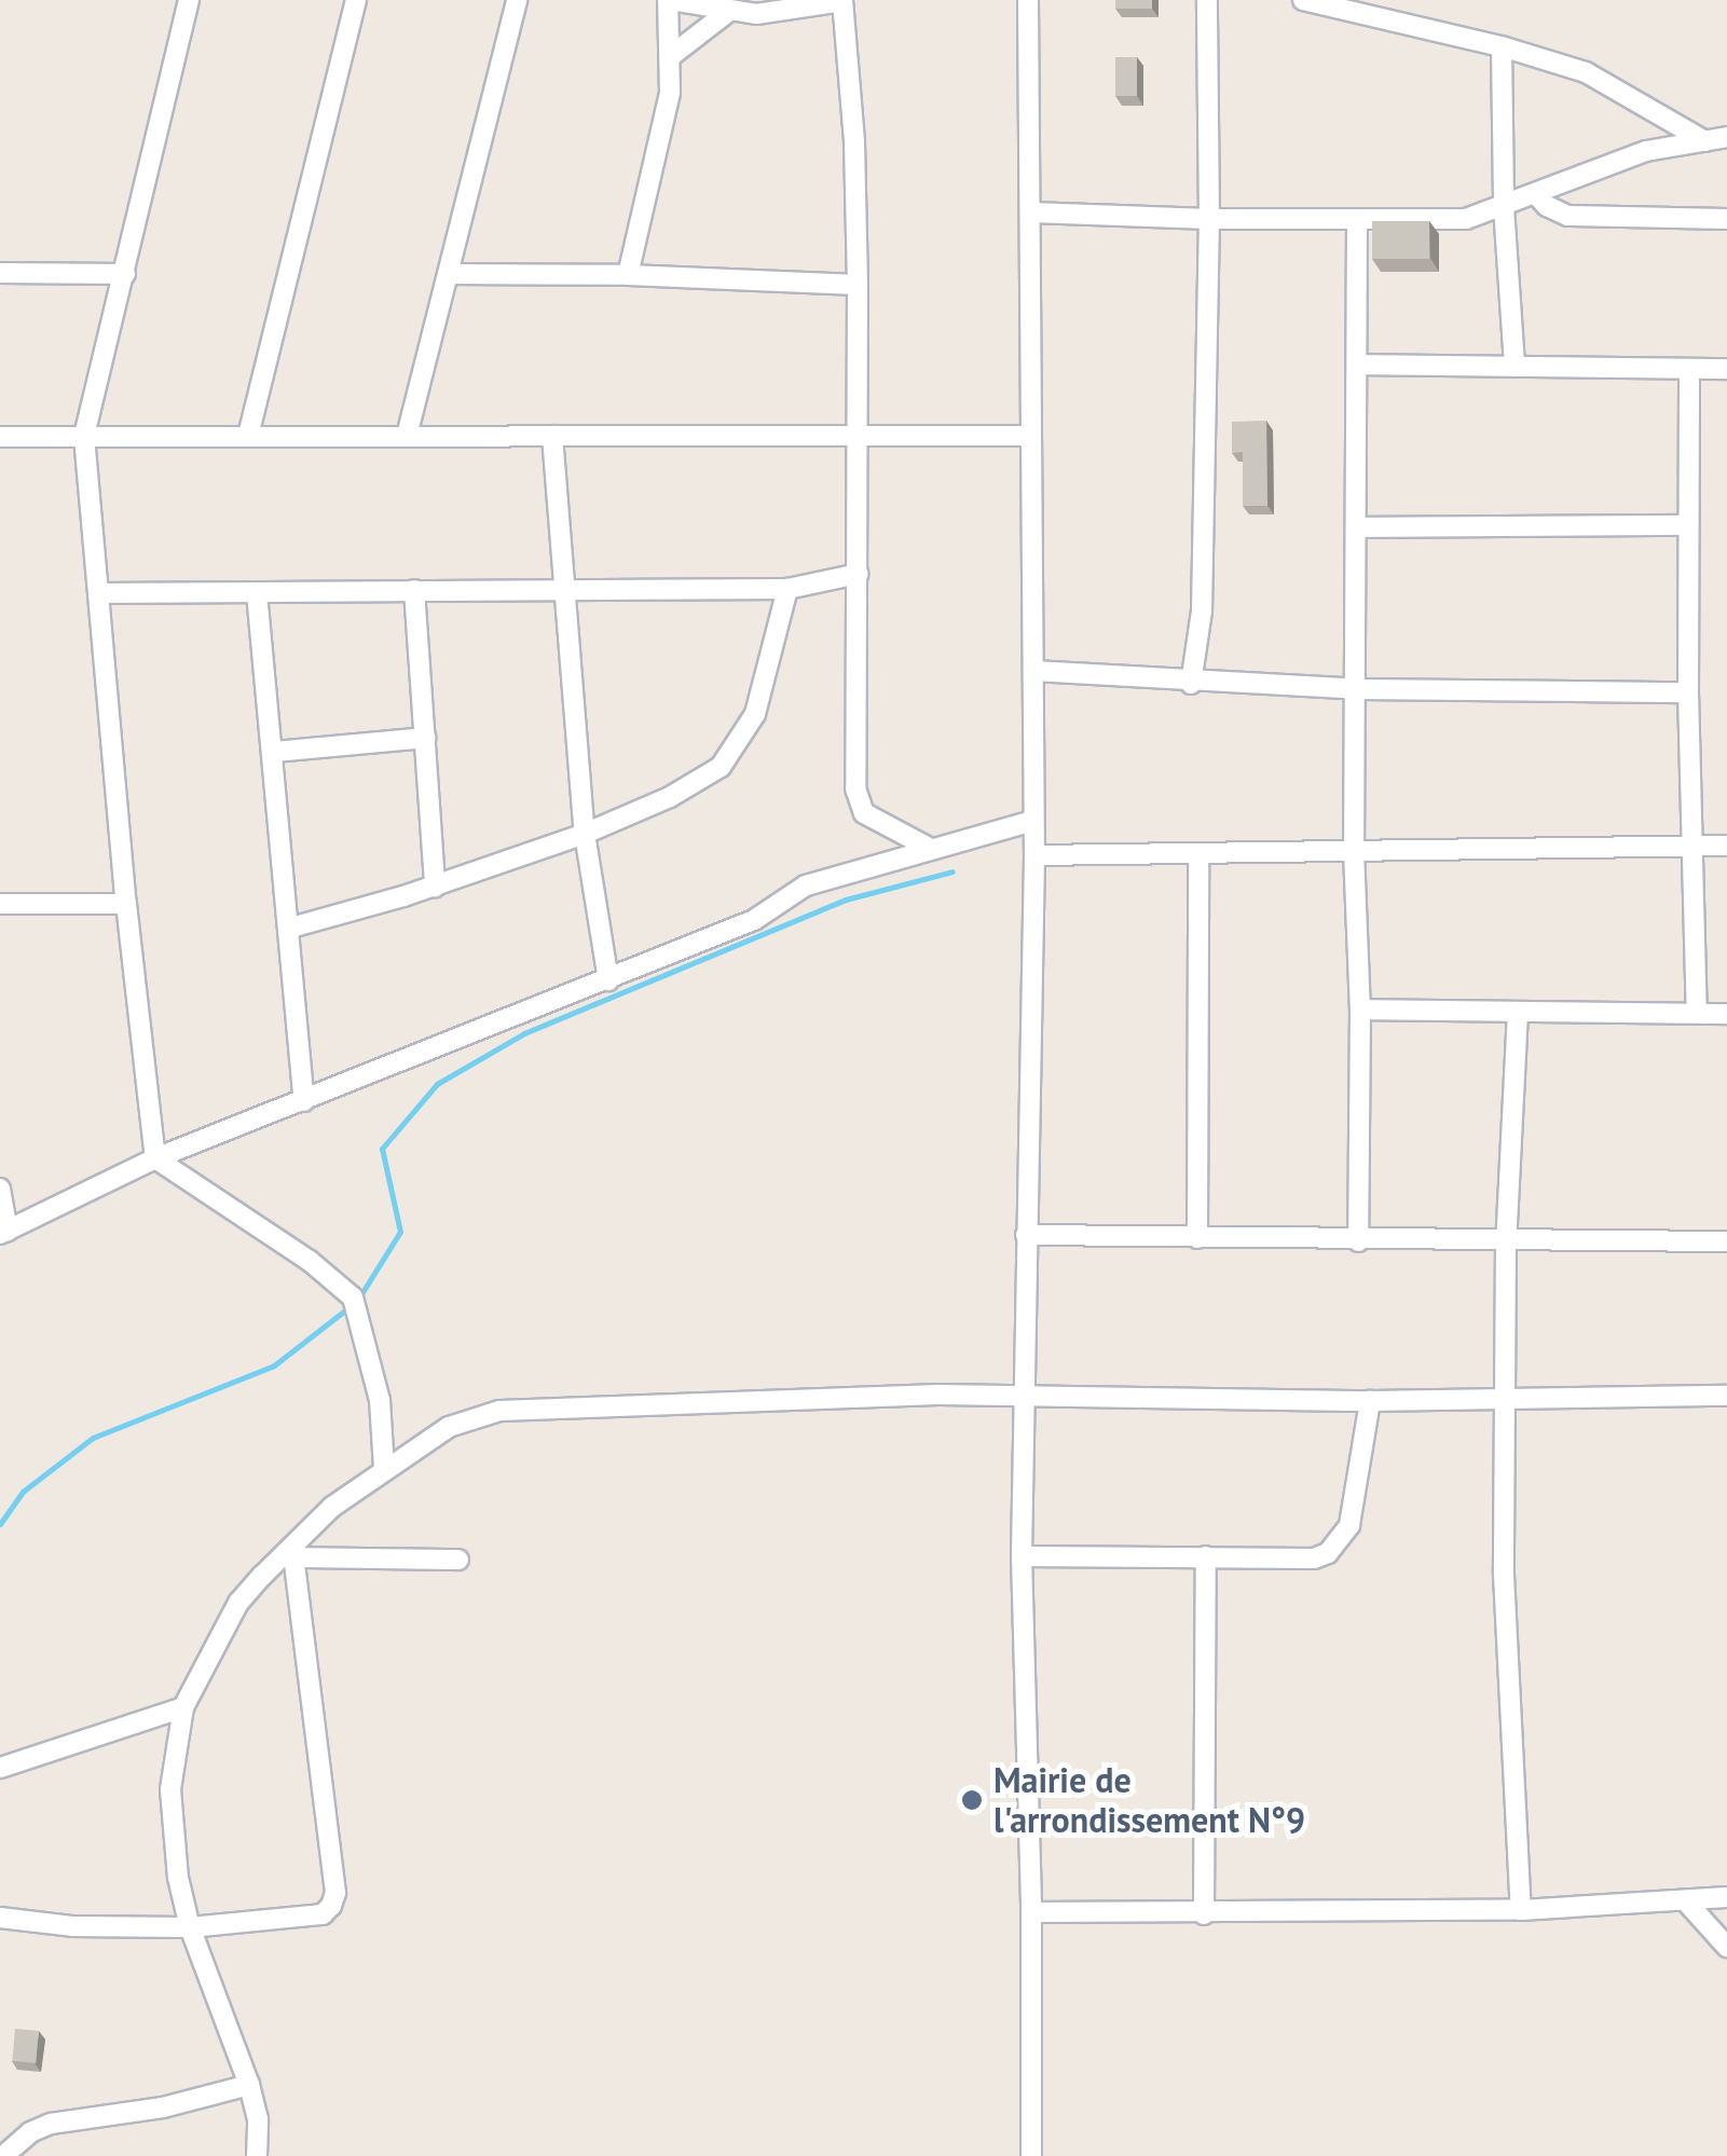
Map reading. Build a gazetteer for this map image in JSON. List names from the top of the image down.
{
  "places": ["Mairie de l'arrondissement N°9"]
}
